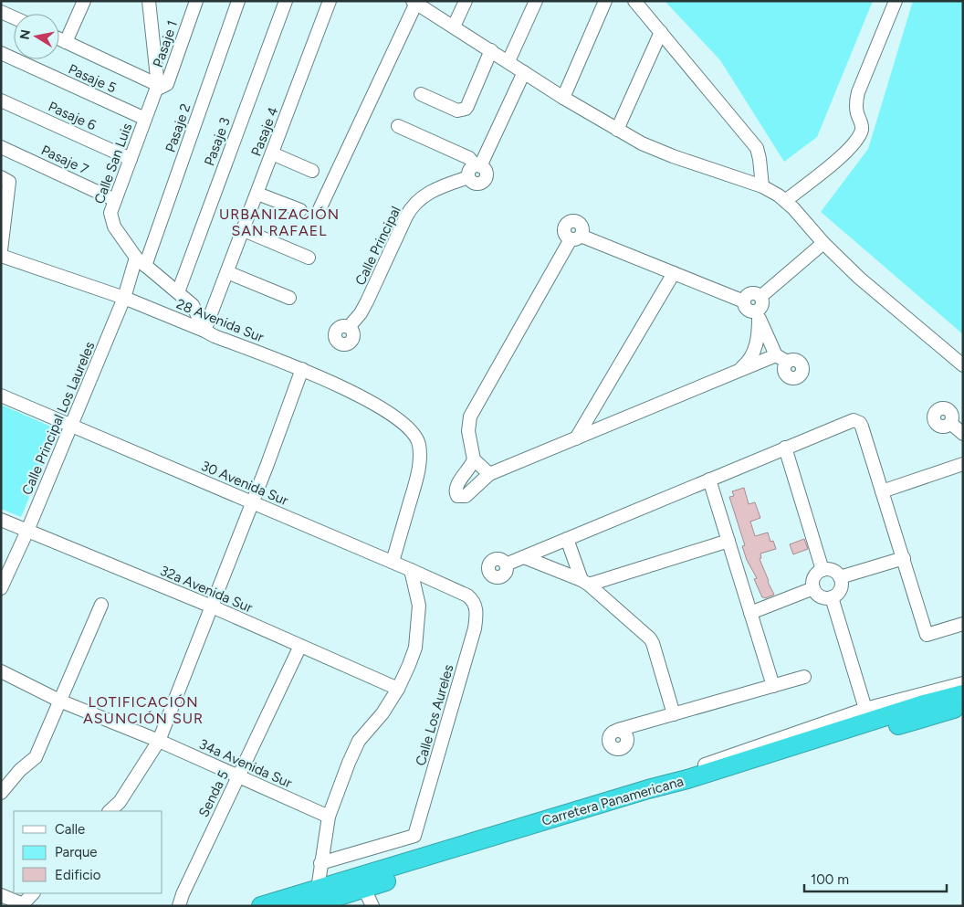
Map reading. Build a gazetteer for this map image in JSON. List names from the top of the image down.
{
  "streets": {
    "highway": ["Carretera Panamericana"],
    "street": [
      "Pasaje 1",
      "Pasaje 5",
      "Pasaje 6",
      "Pasaje 2",
      "Pasaje 4",
      "Pasaje 3",
      "Pasaje 7",
      "Calle San Luis",
      "Calle Principal",
      "28 Avenida Sur",
      "Calle Principal Los Laureles",
      "30 Avenida Sur",
      "32a Avenida Sur",
      "Calle Los Aureles",
      "34a Avenida Sur",
      "Senda 5"
    ]
  },
  "crossings": [
    ["Pasaje 1", "Calle San Luis"],
    ["Pasaje 5", "Calle San Luis"],
    ["Pasaje 6", "Calle San Luis"],
    ["Pasaje 2", "Calle San Luis"],
    ["Pasaje 2", "Calle Principal Los Laureles"],
    ["Pasaje 4", "Calle San Luis"],
    ["Pasaje 4", "28 Avenida Sur"],
    ["Pasaje 3", "Calle San Luis"],
    ["Pasaje 7", "Calle San Luis"],
    ["Calle San Luis", "28 Avenida Sur"],
    ["Calle San Luis", "Calle Principal Los Laureles"],
    ["28 Avenida Sur", "Calle Principal Los Laureles"],
    ["28 Avenida Sur", "30 Avenida Sur"],
    ["Calle Principal Los Laureles", "30 Avenida Sur"],
    ["Calle Principal Los Laureles", "32a Avenida Sur"],
    ["30 Avenida Sur", "Calle Los Aureles"],
    ["32a Avenida Sur", "Senda 5"],
    ["34a Avenida Sur", "Senda 5"]
  ],
  "districts": ["URBANIZACIÓN SAN RAFAEL", "LOTIFICACIÓN ASUNCIÓN SUR"],
  "legend": ["Calle", "Parque", "Edificio"],
  "scale_bar": "100 m",
  "north": "left"
}
